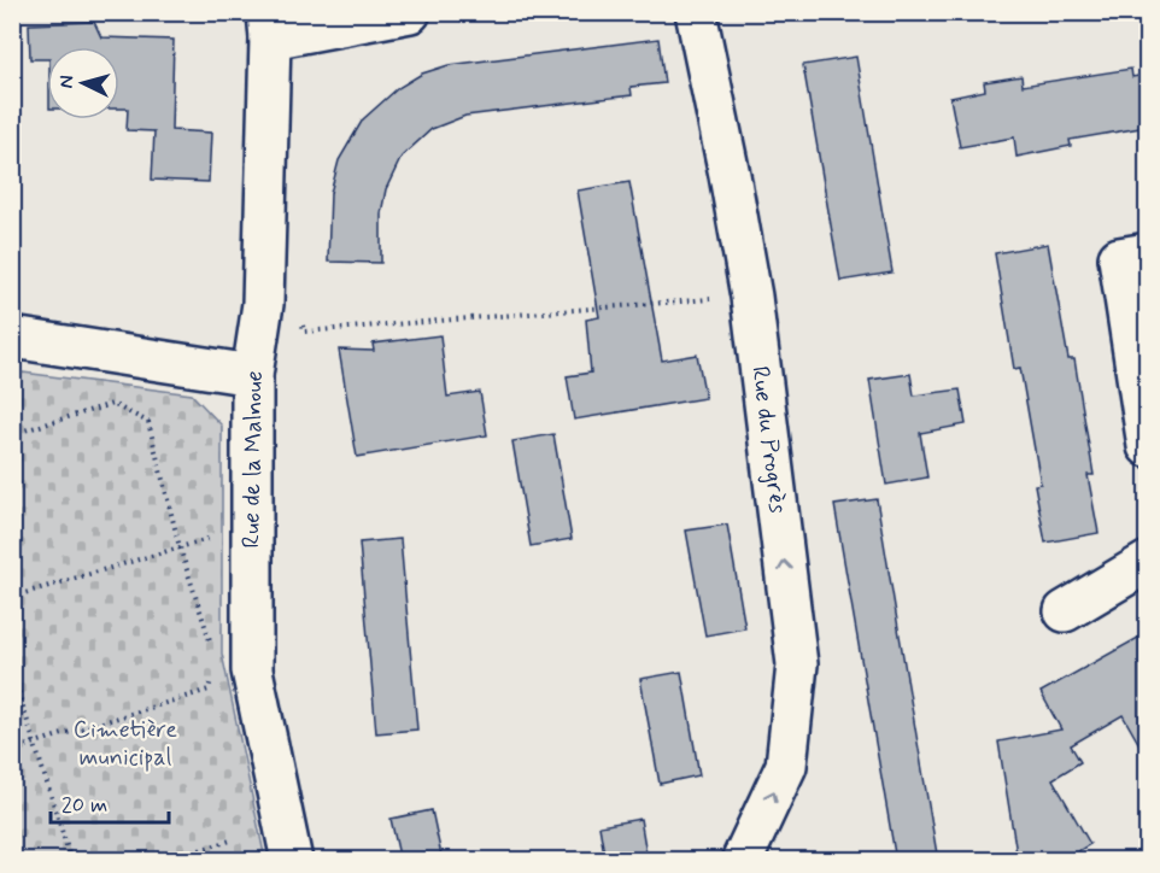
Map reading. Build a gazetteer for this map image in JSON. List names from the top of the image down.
{
  "streets": {
    "street": ["Rue du Progrès", "Rue de la Malnoue"]
  },
  "one_way": ["Rue du Progrès"],
  "parks": ["Cimetière municipal"],
  "scale_bar": "20 m",
  "north": "left"
}
